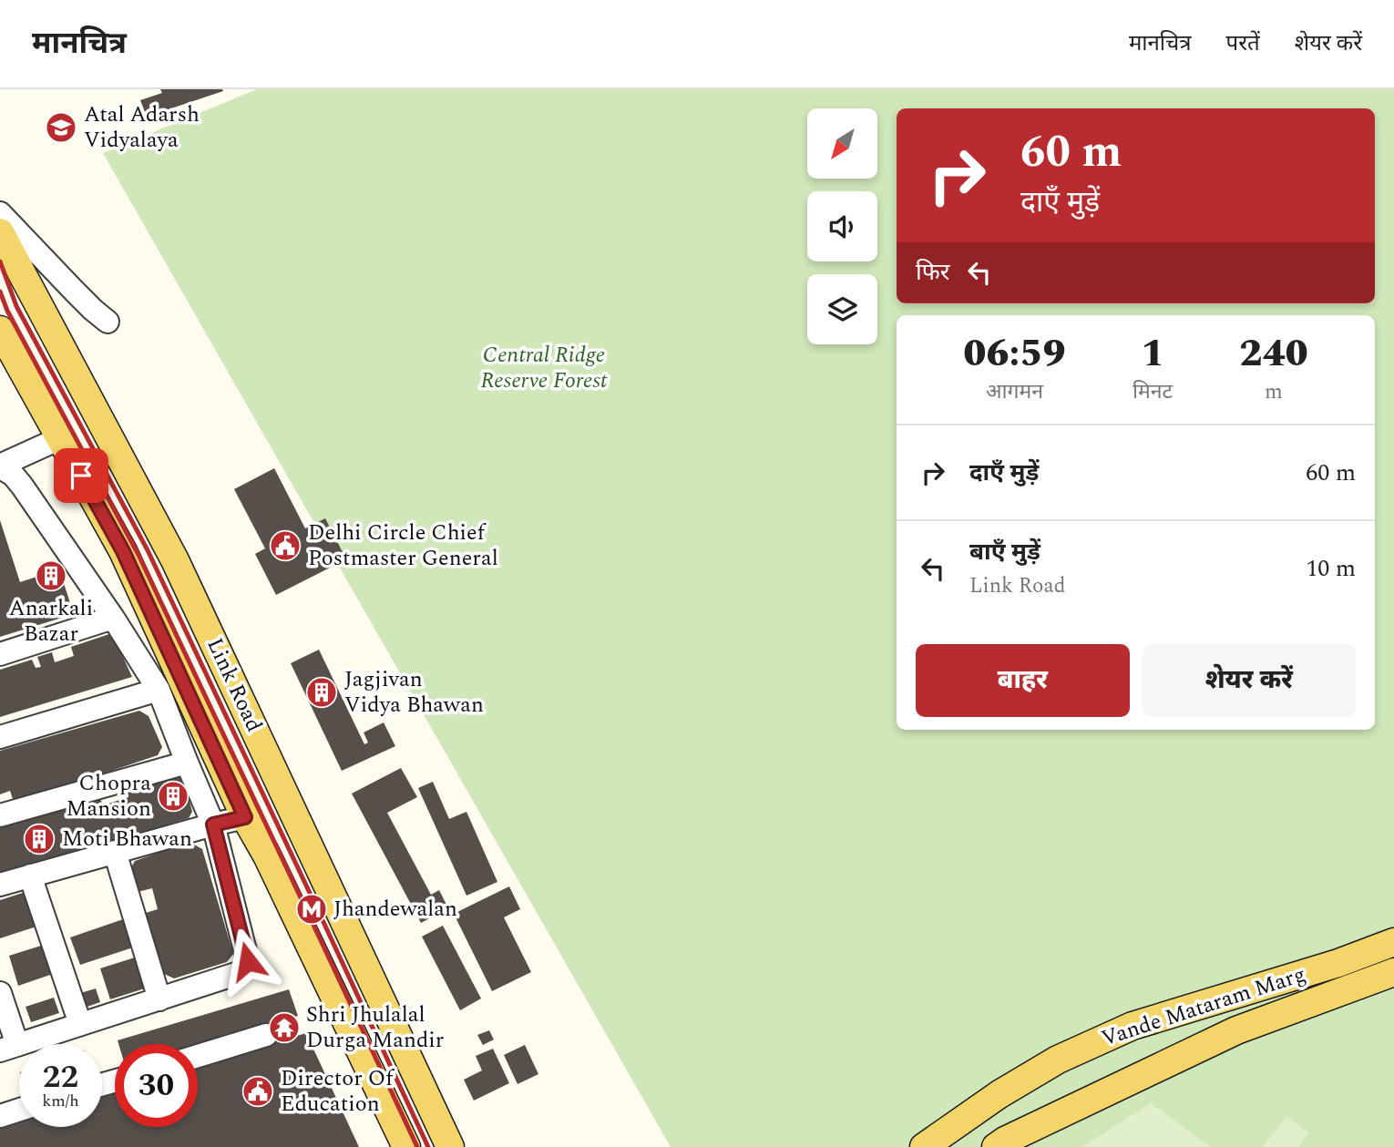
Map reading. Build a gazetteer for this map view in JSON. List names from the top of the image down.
{
  "streets": {
    "main road": ["Link Road", "Vande Mataram Marg"]
  },
  "parks": ["Central Ridge Reserve Forest"],
  "places": {
    "school or university": ["Atal Adarsh Vidyalaya"],
    "public building": ["Delhi Circle Chief Postmaster General", "Director Of Education"],
    "building": [
      "Anarkali Bazar",
      "Jagjivan Vidya Bhawan",
      "Chopra Mansion",
      "Moti Bhawan"
    ],
    "metro station": ["Jhandewalan"],
    "temple": ["Shri Jhulalal Durga Mandir"]
  },
  "north": "bottom left",
  "page": {
    "header": "मानचित्र",
    "nav": ["मानचित्र", "परतें", "शेयर करें"],
    "turn": ["60 m", "दाएँ मुड़ें"],
    "then": "फिर",
    "eta": [
      "06:59",
      "आगमन",
      "1",
      "मिनट",
      "240",
      "m"
    ],
    "list": [
      {
        "name": "दाएँ मुड़ें",
        "value": "60 m"
      },
      {
        "name": "बाएँ मुड़ें",
        "note": "Link Road",
        "value": "10 m"
      }
    ],
    "buttons": ["बाहर", "शेयर करें"],
    "speed": "22 km/h",
    "limit": "30"
  }
}
